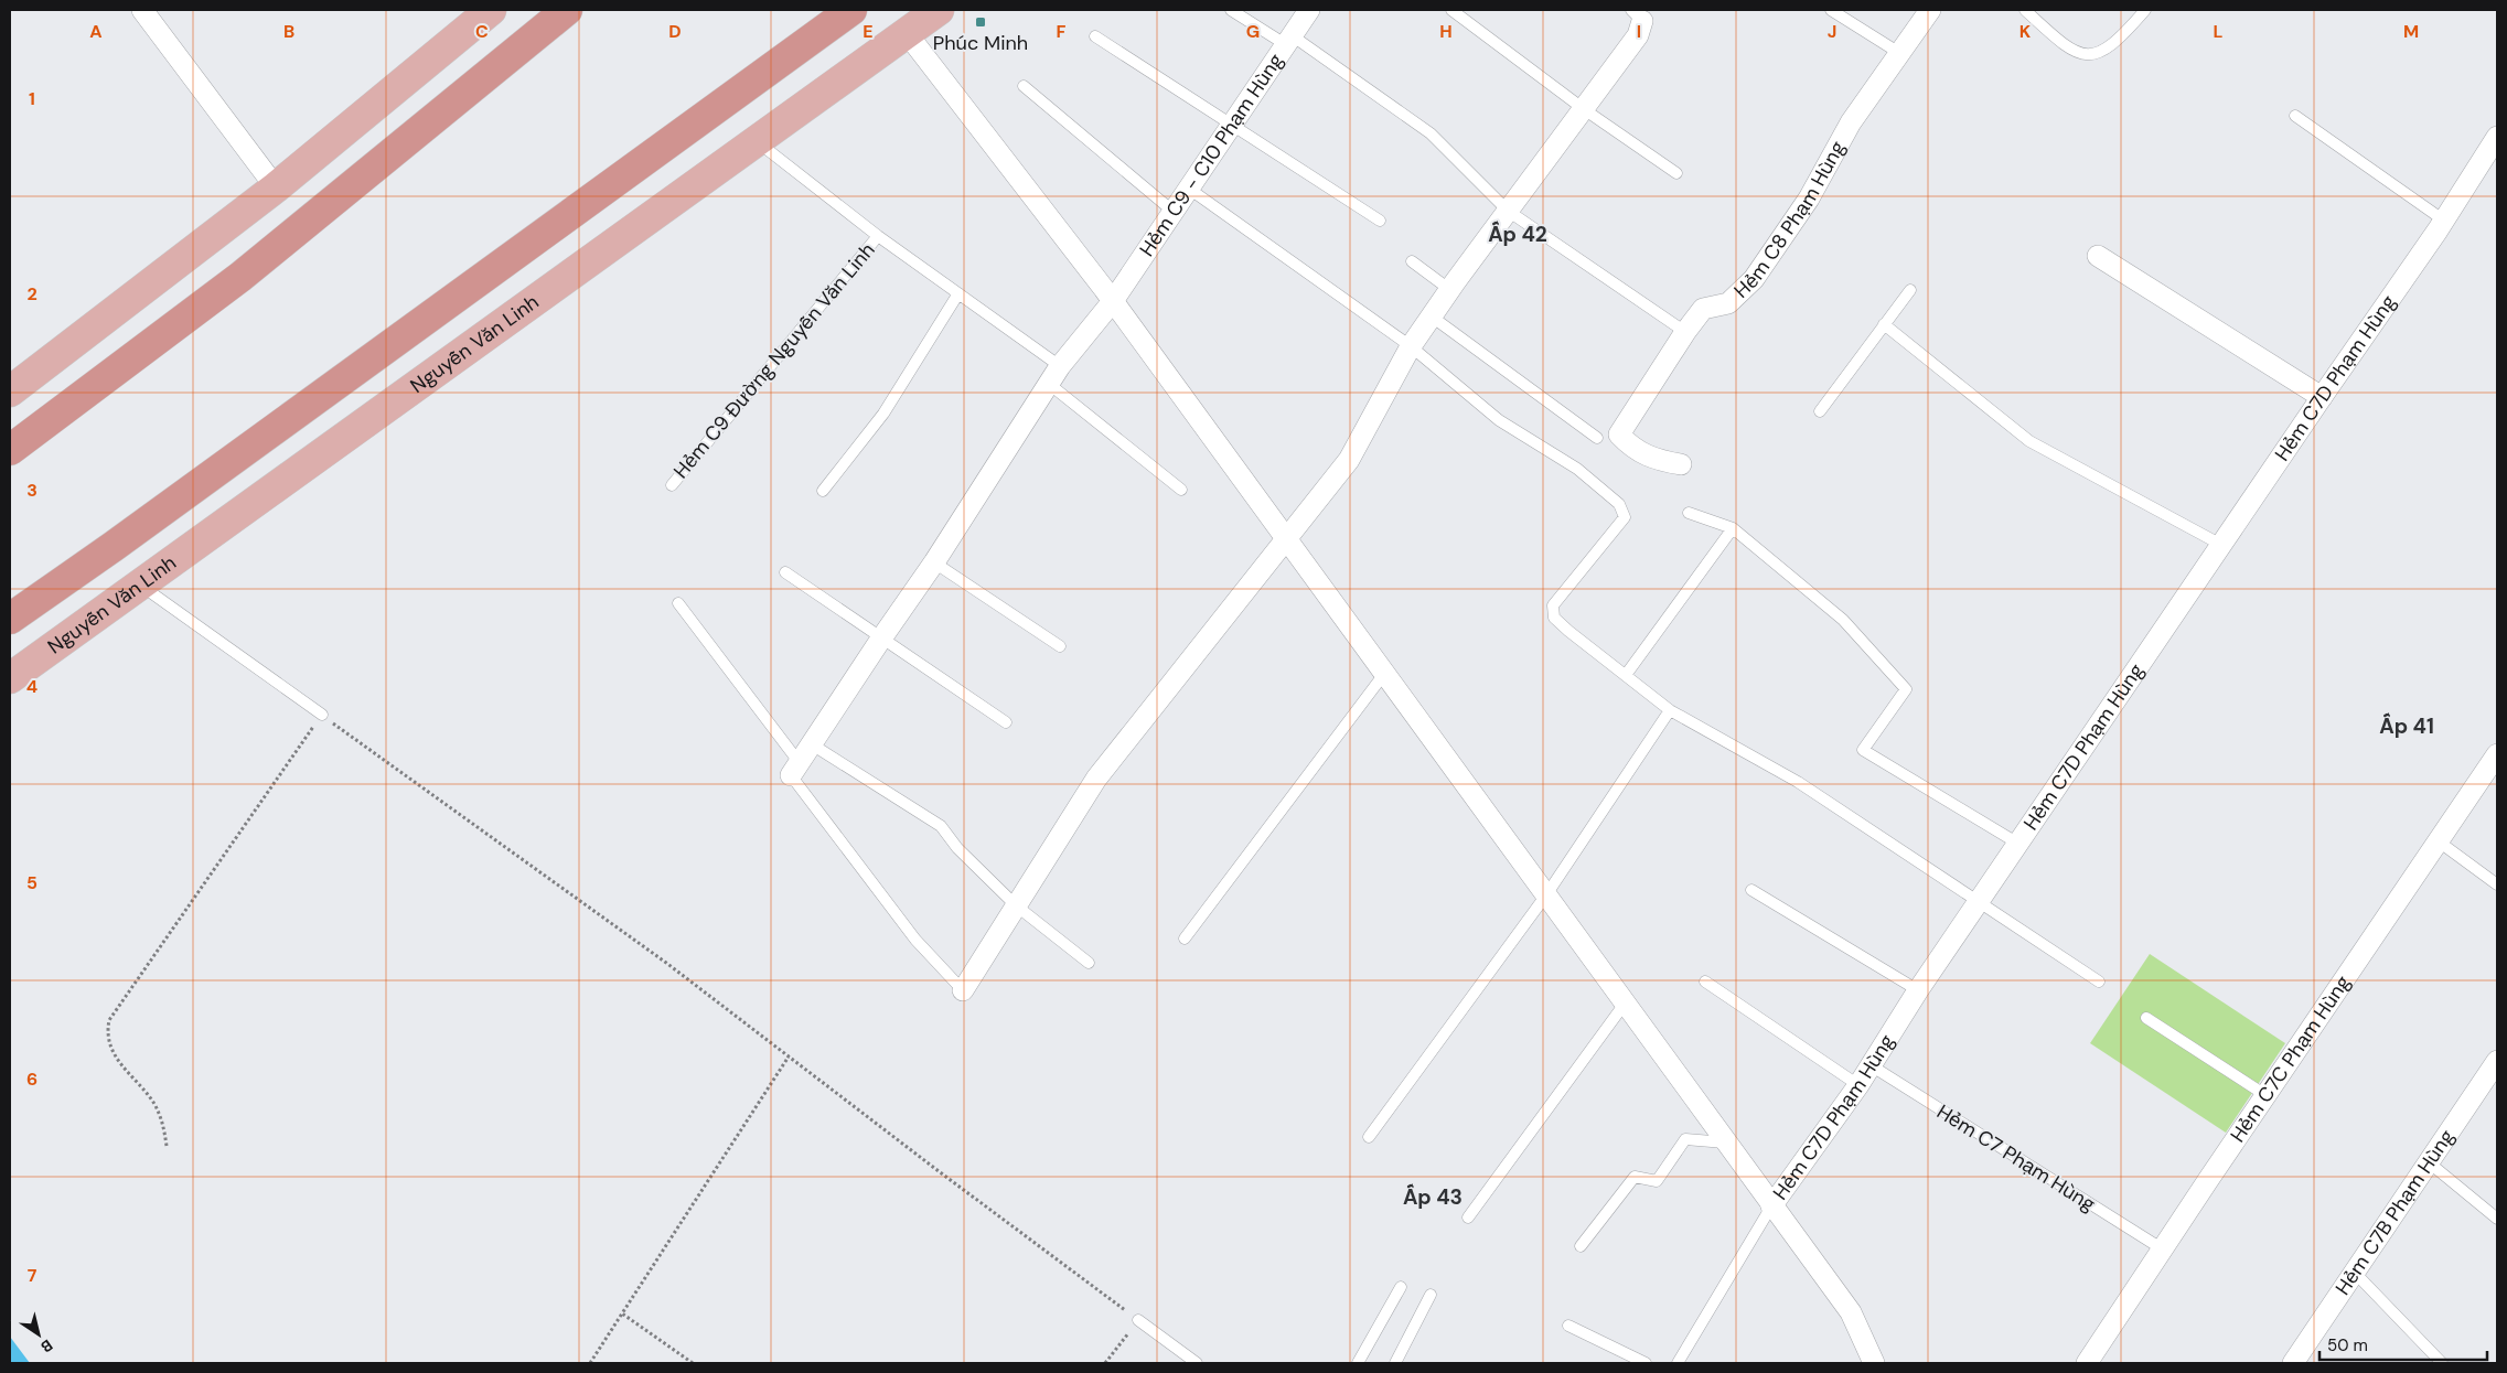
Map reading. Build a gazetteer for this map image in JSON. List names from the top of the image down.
{
  "streets": {
    "main road": ["Nguyễn Văn Linh"],
    "street": [
      "Hẻm C9 - C10 Phạm Hùng",
      "Hẻm C8 Phạm Hùng",
      "Hẻm C7D Phạm Hùng",
      "Hẻm C7C Phạm Hùng",
      "Hẻm C7B Phạm Hùng"
    ],
    "lane": ["Hẻm C9 Đường Nguyễn Văn Linh", "Hẻm C7 Phạm Hùng"]
  },
  "crossings": [
    ["Hẻm C9 - C10 Phạm Hùng", "Hẻm C9 Đường Nguyễn Văn Linh"],
    ["Nguyễn Văn Linh", "Hẻm C9 Đường Nguyễn Văn Linh"],
    ["Hẻm C7D Phạm Hùng", "Hẻm C7 Phạm Hùng"],
    ["Hẻm C7C Phạm Hùng", "Hẻm C7 Phạm Hùng"]
  ],
  "districts": ["Ấp 42", "Ấp 41", "Ấp 43"],
  "places": {
    "transit": ["Phúc Minh"]
  },
  "scale_bar": "50 m",
  "north": "bottom right",
  "grid": {
    "columns": [
      "A",
      "B",
      "C",
      "D",
      "E",
      "F",
      "G",
      "H",
      "I",
      "J",
      "K",
      "L",
      "M"
    ],
    "rows": [
      "1",
      "2",
      "3",
      "4",
      "5",
      "6",
      "7"
    ]
  }
}
